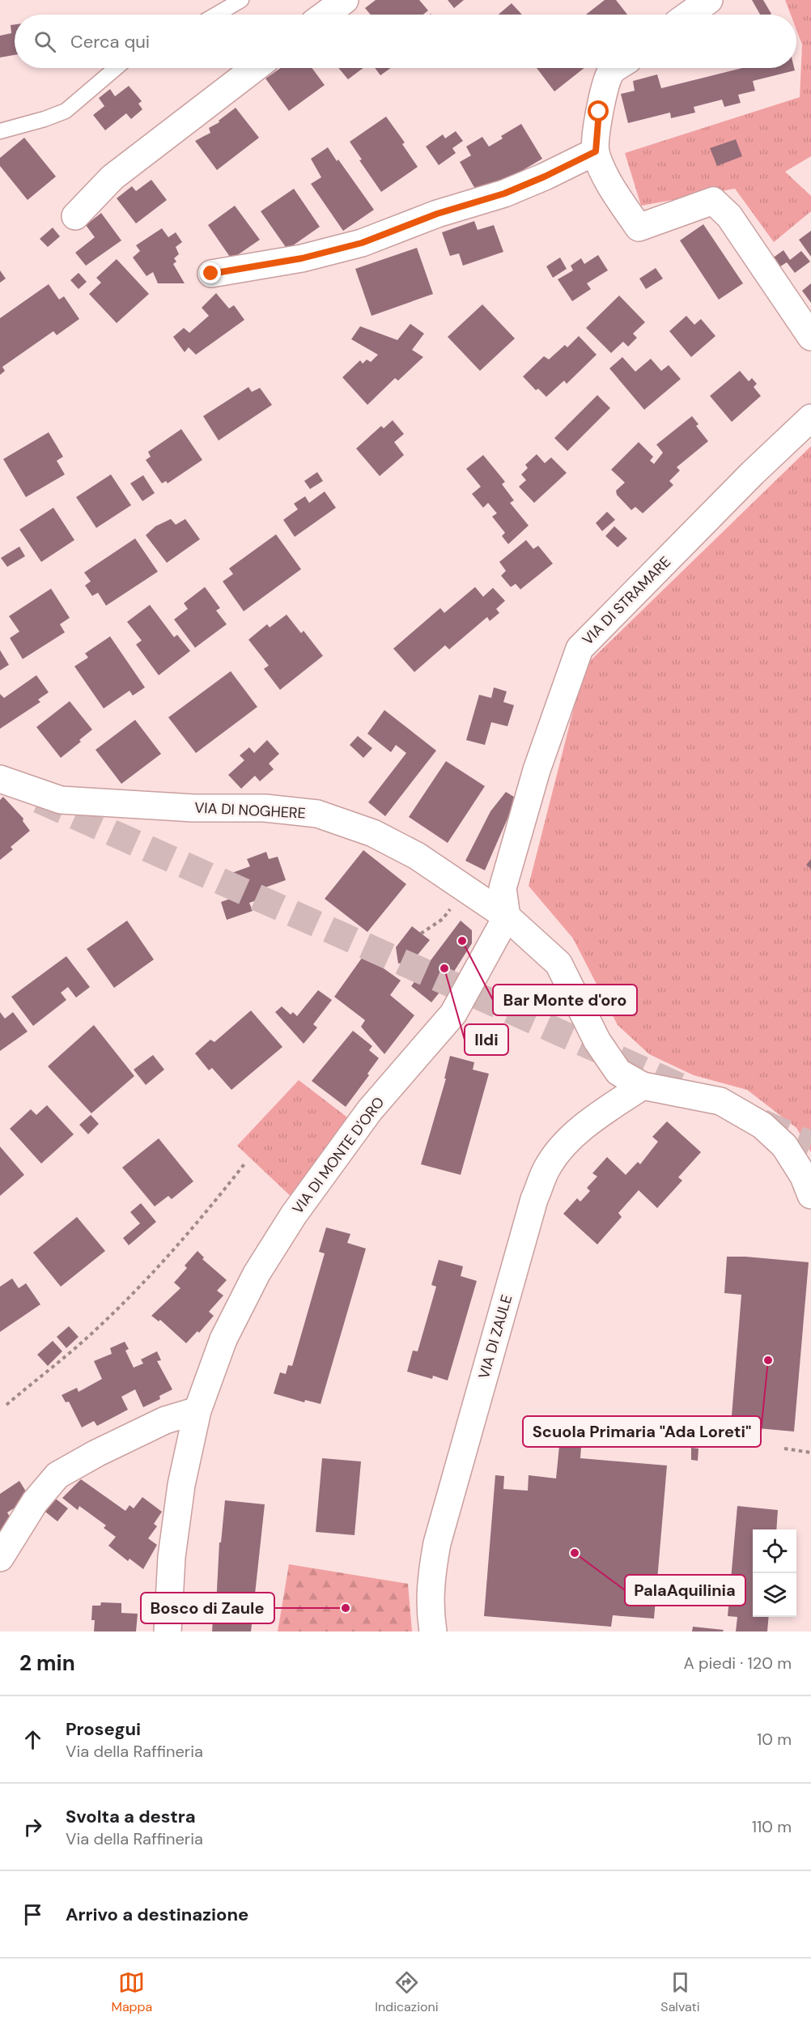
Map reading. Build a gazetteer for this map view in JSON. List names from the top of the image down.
{
  "streets": {
    "street": [
      "VIA DI STRAMARE",
      "VIA DI NOGHERE",
      "VIA DI MONTE D'ORO",
      "VIA DI ZAULE"
    ]
  },
  "crossings": [
    ["VIA DI STRAMARE", "VIA DI NOGHERE"],
    ["VIA DI STRAMARE", "VIA DI MONTE D'ORO"],
    ["VIA DI NOGHERE", "VIA DI MONTE D'ORO"]
  ],
  "places": [
    "Bar Monte d'oro",
    "Ildi",
    "Scuola Primaria \"Ada Loreti\"",
    "PalaAquilinia",
    "Bosco di Zaule"
  ],
  "page": {
    "search": "Cerca qui",
    "heading": ["2 min", "A piedi · 120 m"],
    "list": [
      ["Prosegui", "Via della Raffineria", "10 m"],
      ["Svolta a destra", "Via della Raffineria", "110 m"],
      "Arrivo a destinazione"
    ],
    "nav": ["Mappa", "Indicazioni", "Salvati"]
  }
}
